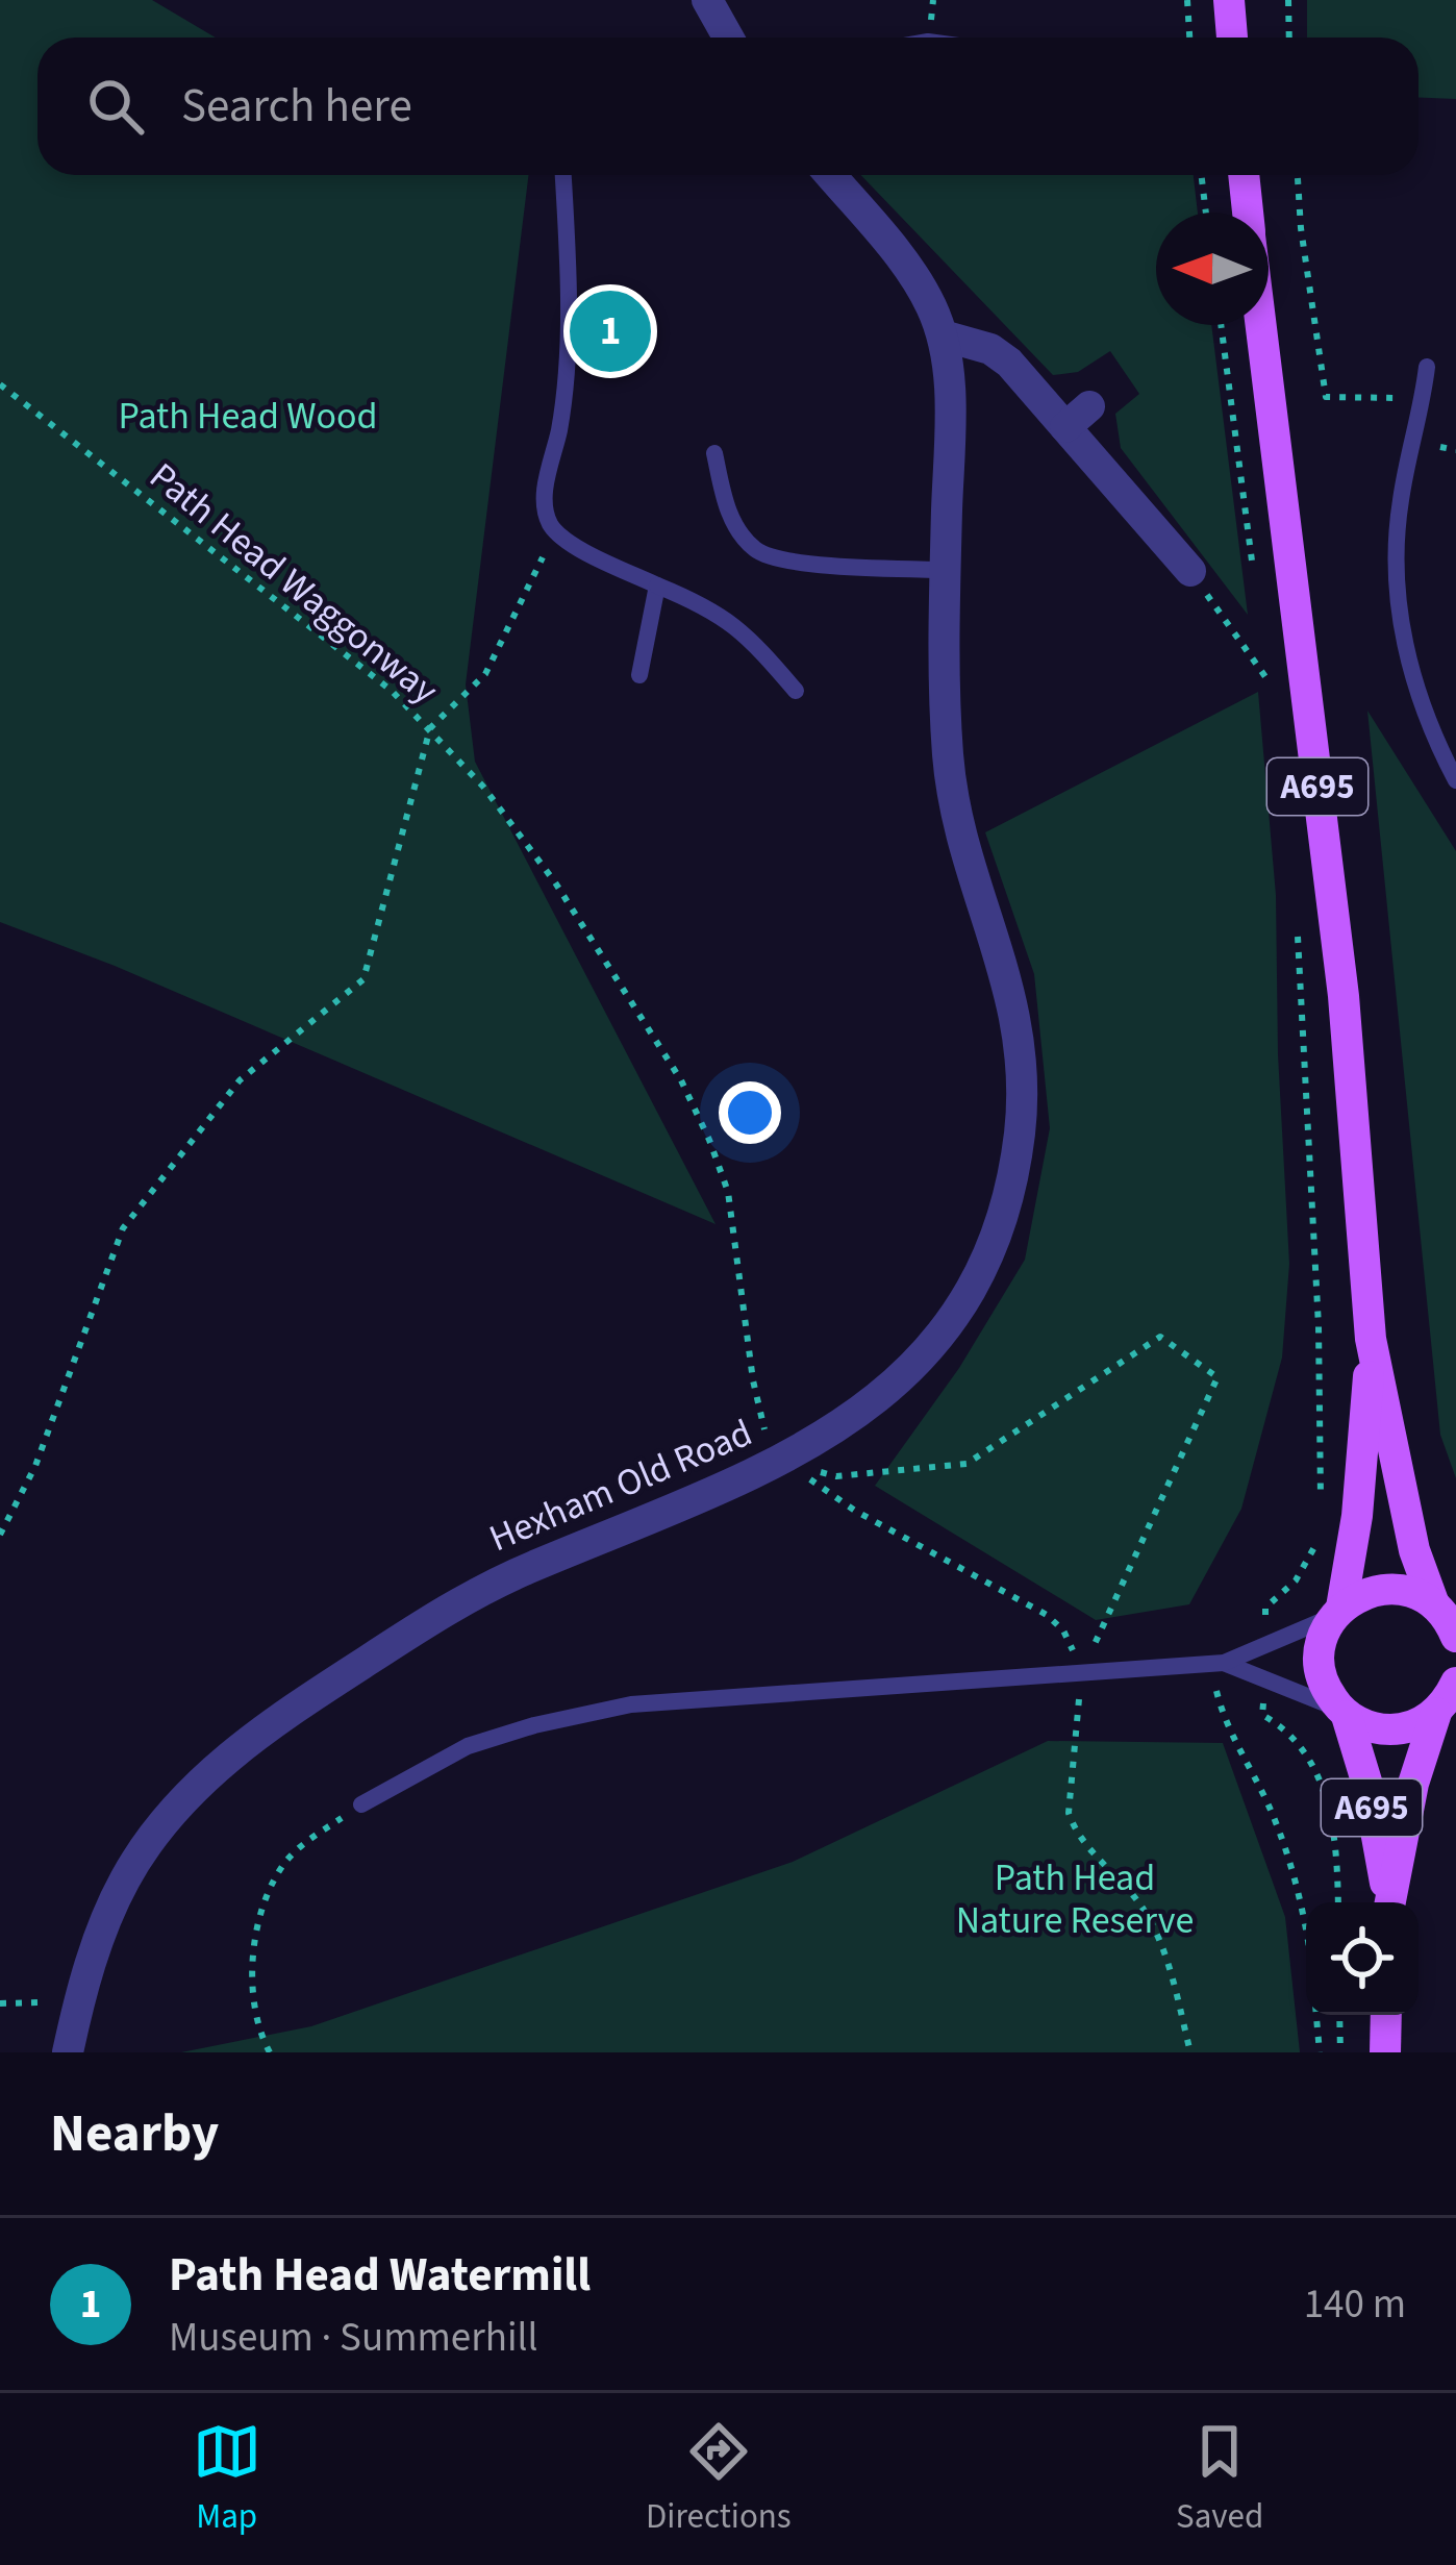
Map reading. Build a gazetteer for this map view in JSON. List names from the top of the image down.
{
  "streets": {
    "main road": ["A695"],
    "street": ["Hexham Old Road"],
    "path": ["Path Head Waggonway"]
  },
  "crossings": [
    ["Path Head Waggonway", "Hexham Old Road"]
  ],
  "parks": ["Path Head Wood", "Path Head Nature Reserve"],
  "north": "left",
  "page": {
    "search": "Search here",
    "pins": "1",
    "heading": "Nearby",
    "list": [
      {
        "mark": "1",
        "name": "Path Head Watermill",
        "note": "Museum · Summerhill",
        "value": "140 m"
      }
    ],
    "nav": ["Map", "Directions", "Saved"]
  }
}
